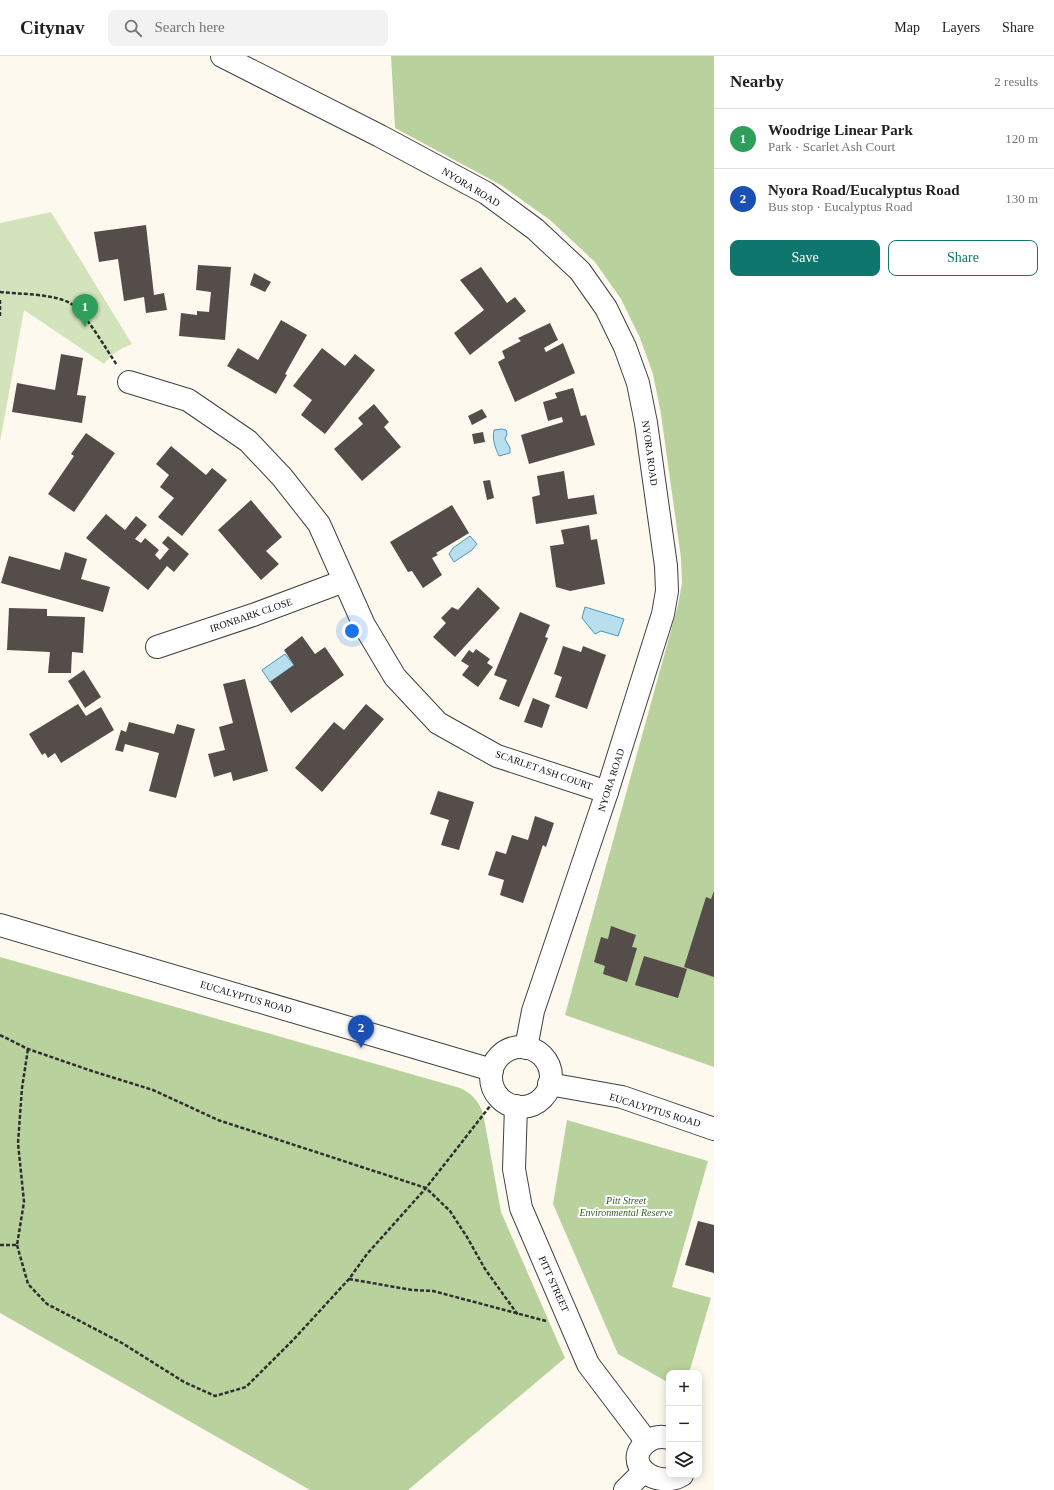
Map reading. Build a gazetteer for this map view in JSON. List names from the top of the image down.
{
  "streets": {
    "street": [
      "NYORA ROAD",
      "IRONBARK CLOSE",
      "SCARLET ASH COURT",
      "EUCALYPTUS ROAD",
      "PITT STREET"
    ]
  },
  "crossings": [
    ["NYORA ROAD", "SCARLET ASH COURT"],
    ["NYORA ROAD", "EUCALYPTUS ROAD"],
    ["NYORA ROAD", "PITT STREET"],
    ["IRONBARK CLOSE", "SCARLET ASH COURT"],
    ["EUCALYPTUS ROAD", "PITT STREET"]
  ],
  "parks": ["Pitt Street Environmental Reserve"],
  "page": {
    "header": "Citynav",
    "search": "Search here",
    "nav": ["Map", "Layers", "Share"],
    "heading": ["Nearby", "2 results"],
    "list": [
      {
        "mark": "1",
        "name": "Woodrige Linear Park",
        "note": "Park · Scarlet Ash Court",
        "value": "120 m"
      },
      {
        "mark": "2",
        "name": "Nyora Road/Eucalyptus Road",
        "note": "Bus stop · Eucalyptus Road",
        "value": "130 m"
      }
    ],
    "buttons": ["Save", "Share"],
    "pins": ["1", "2"],
    "map_buttons": ["+", "−"]
  }
}
